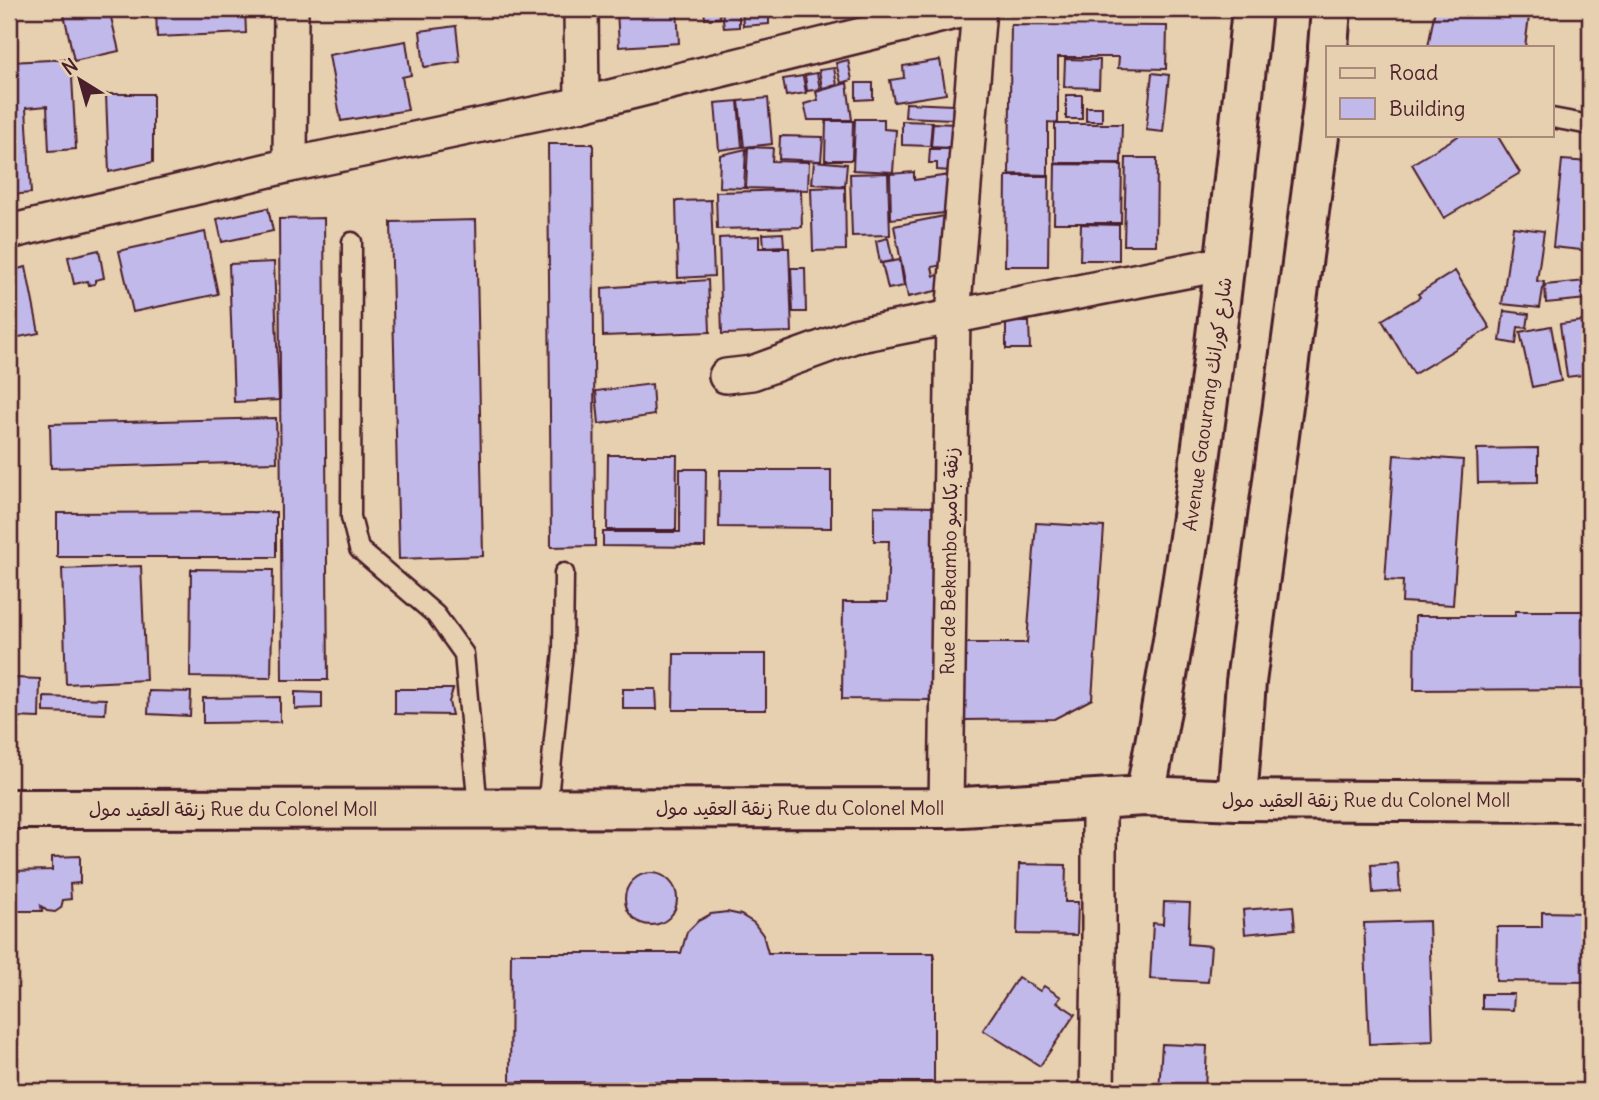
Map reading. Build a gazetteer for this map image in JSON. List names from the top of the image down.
{
  "streets": {
    "main road": ["Avenue Gaourang شارع كورانك", "زنقة العقيد مول Rue du Colonel Moll"],
    "street": ["Rue de Bekambo زنقة بكامبو"]
  },
  "crossings": [
    ["Avenue Gaourang شارع كورانك", "زنقة العقيد مول Rue du Colonel Moll"],
    ["Rue de Bekambo زنقة بكامبو", "زنقة العقيد مول Rue du Colonel Moll"]
  ],
  "legend": ["Road", "Building"],
  "north": "top left"
}
